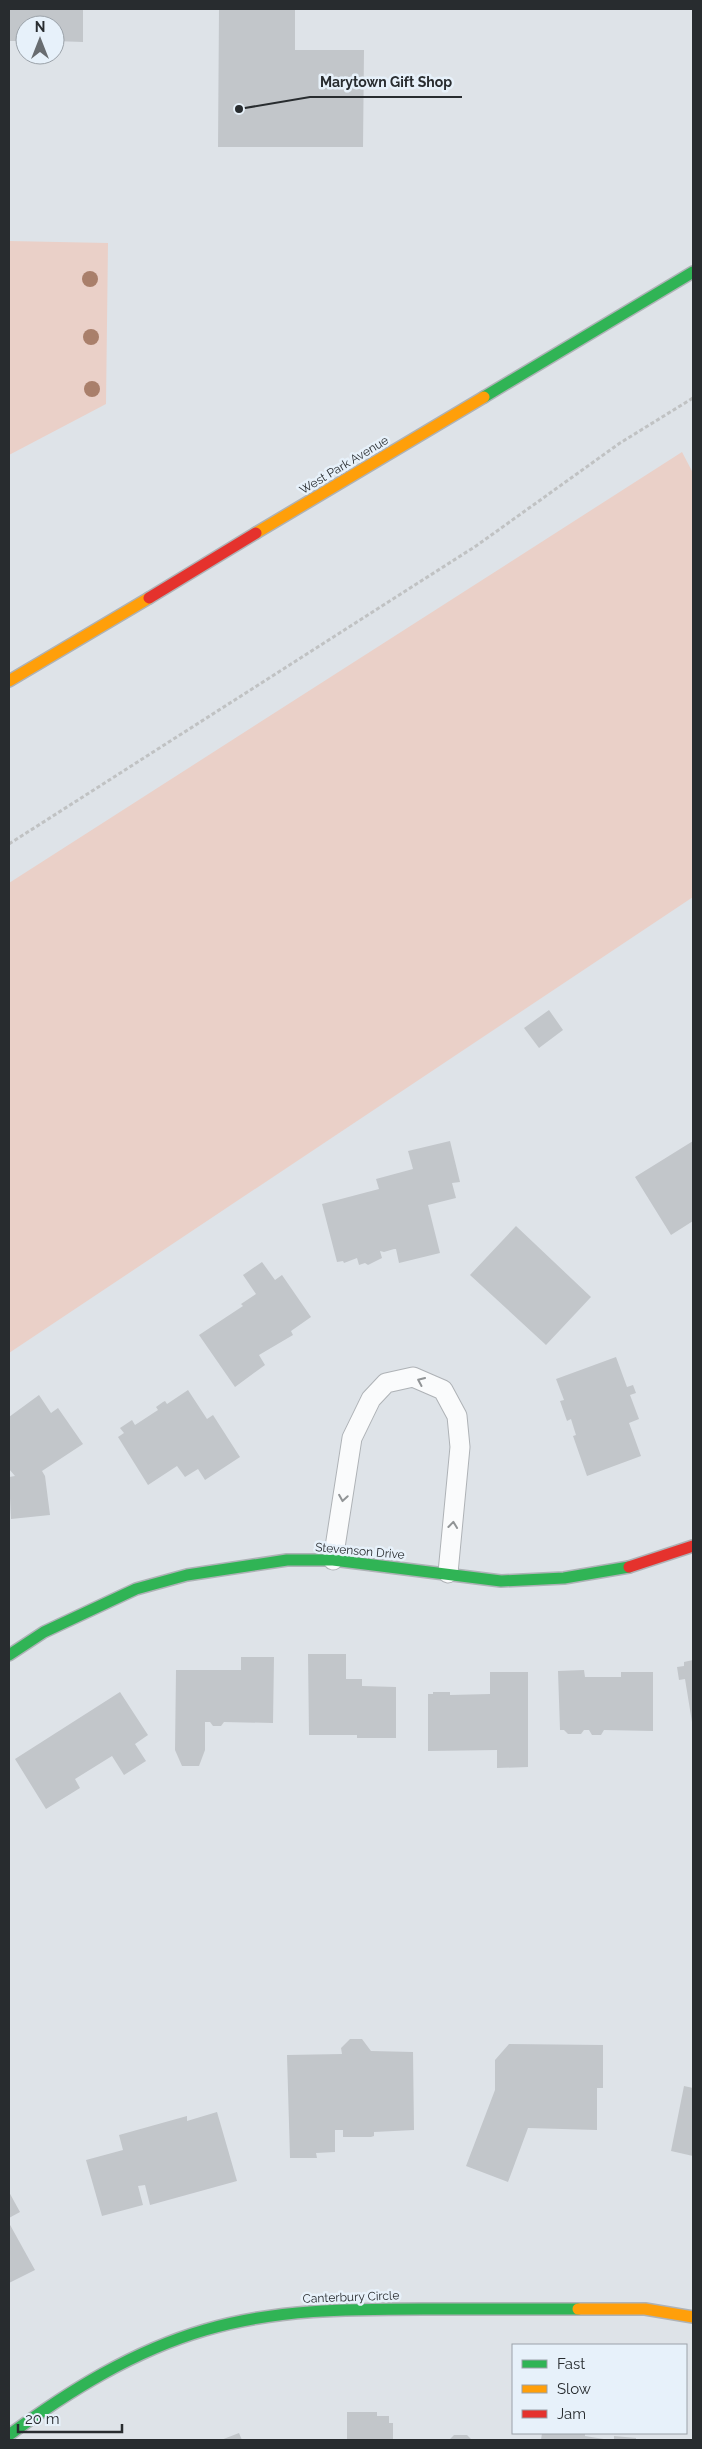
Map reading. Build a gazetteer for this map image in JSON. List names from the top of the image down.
{
  "streets": {
    "street": ["West Park Avenue", "Stevenson Drive", "Canterbury Circle"]
  },
  "places": ["Marytown Gift Shop"],
  "legend": ["Fast", "Slow", "Jam"],
  "scale_bar": "20 m",
  "north": "top"
}
